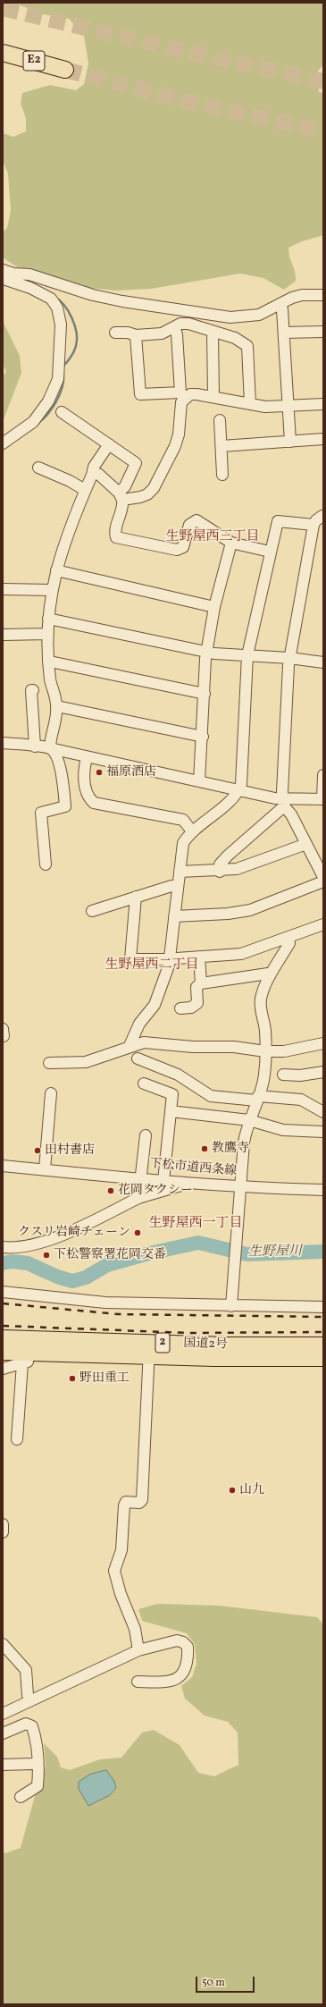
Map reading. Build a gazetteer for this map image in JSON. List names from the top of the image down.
{
  "streets": {
    "highway": ["E2", "2", "国道2号"],
    "street": ["下松市道西条線"]
  },
  "districts": ["生野屋西三丁目", "生野屋西二丁目", "生野屋西一丁目"],
  "water": ["生野屋川"],
  "places": [
    "福原酒店",
    "教鷹寺",
    "田村書店",
    "花岡タクシー",
    "クスリ岩崎チェーン",
    "下松警察署花岡交番",
    "野田重工",
    "山九"
  ],
  "scale_bar": "50 m"
}
